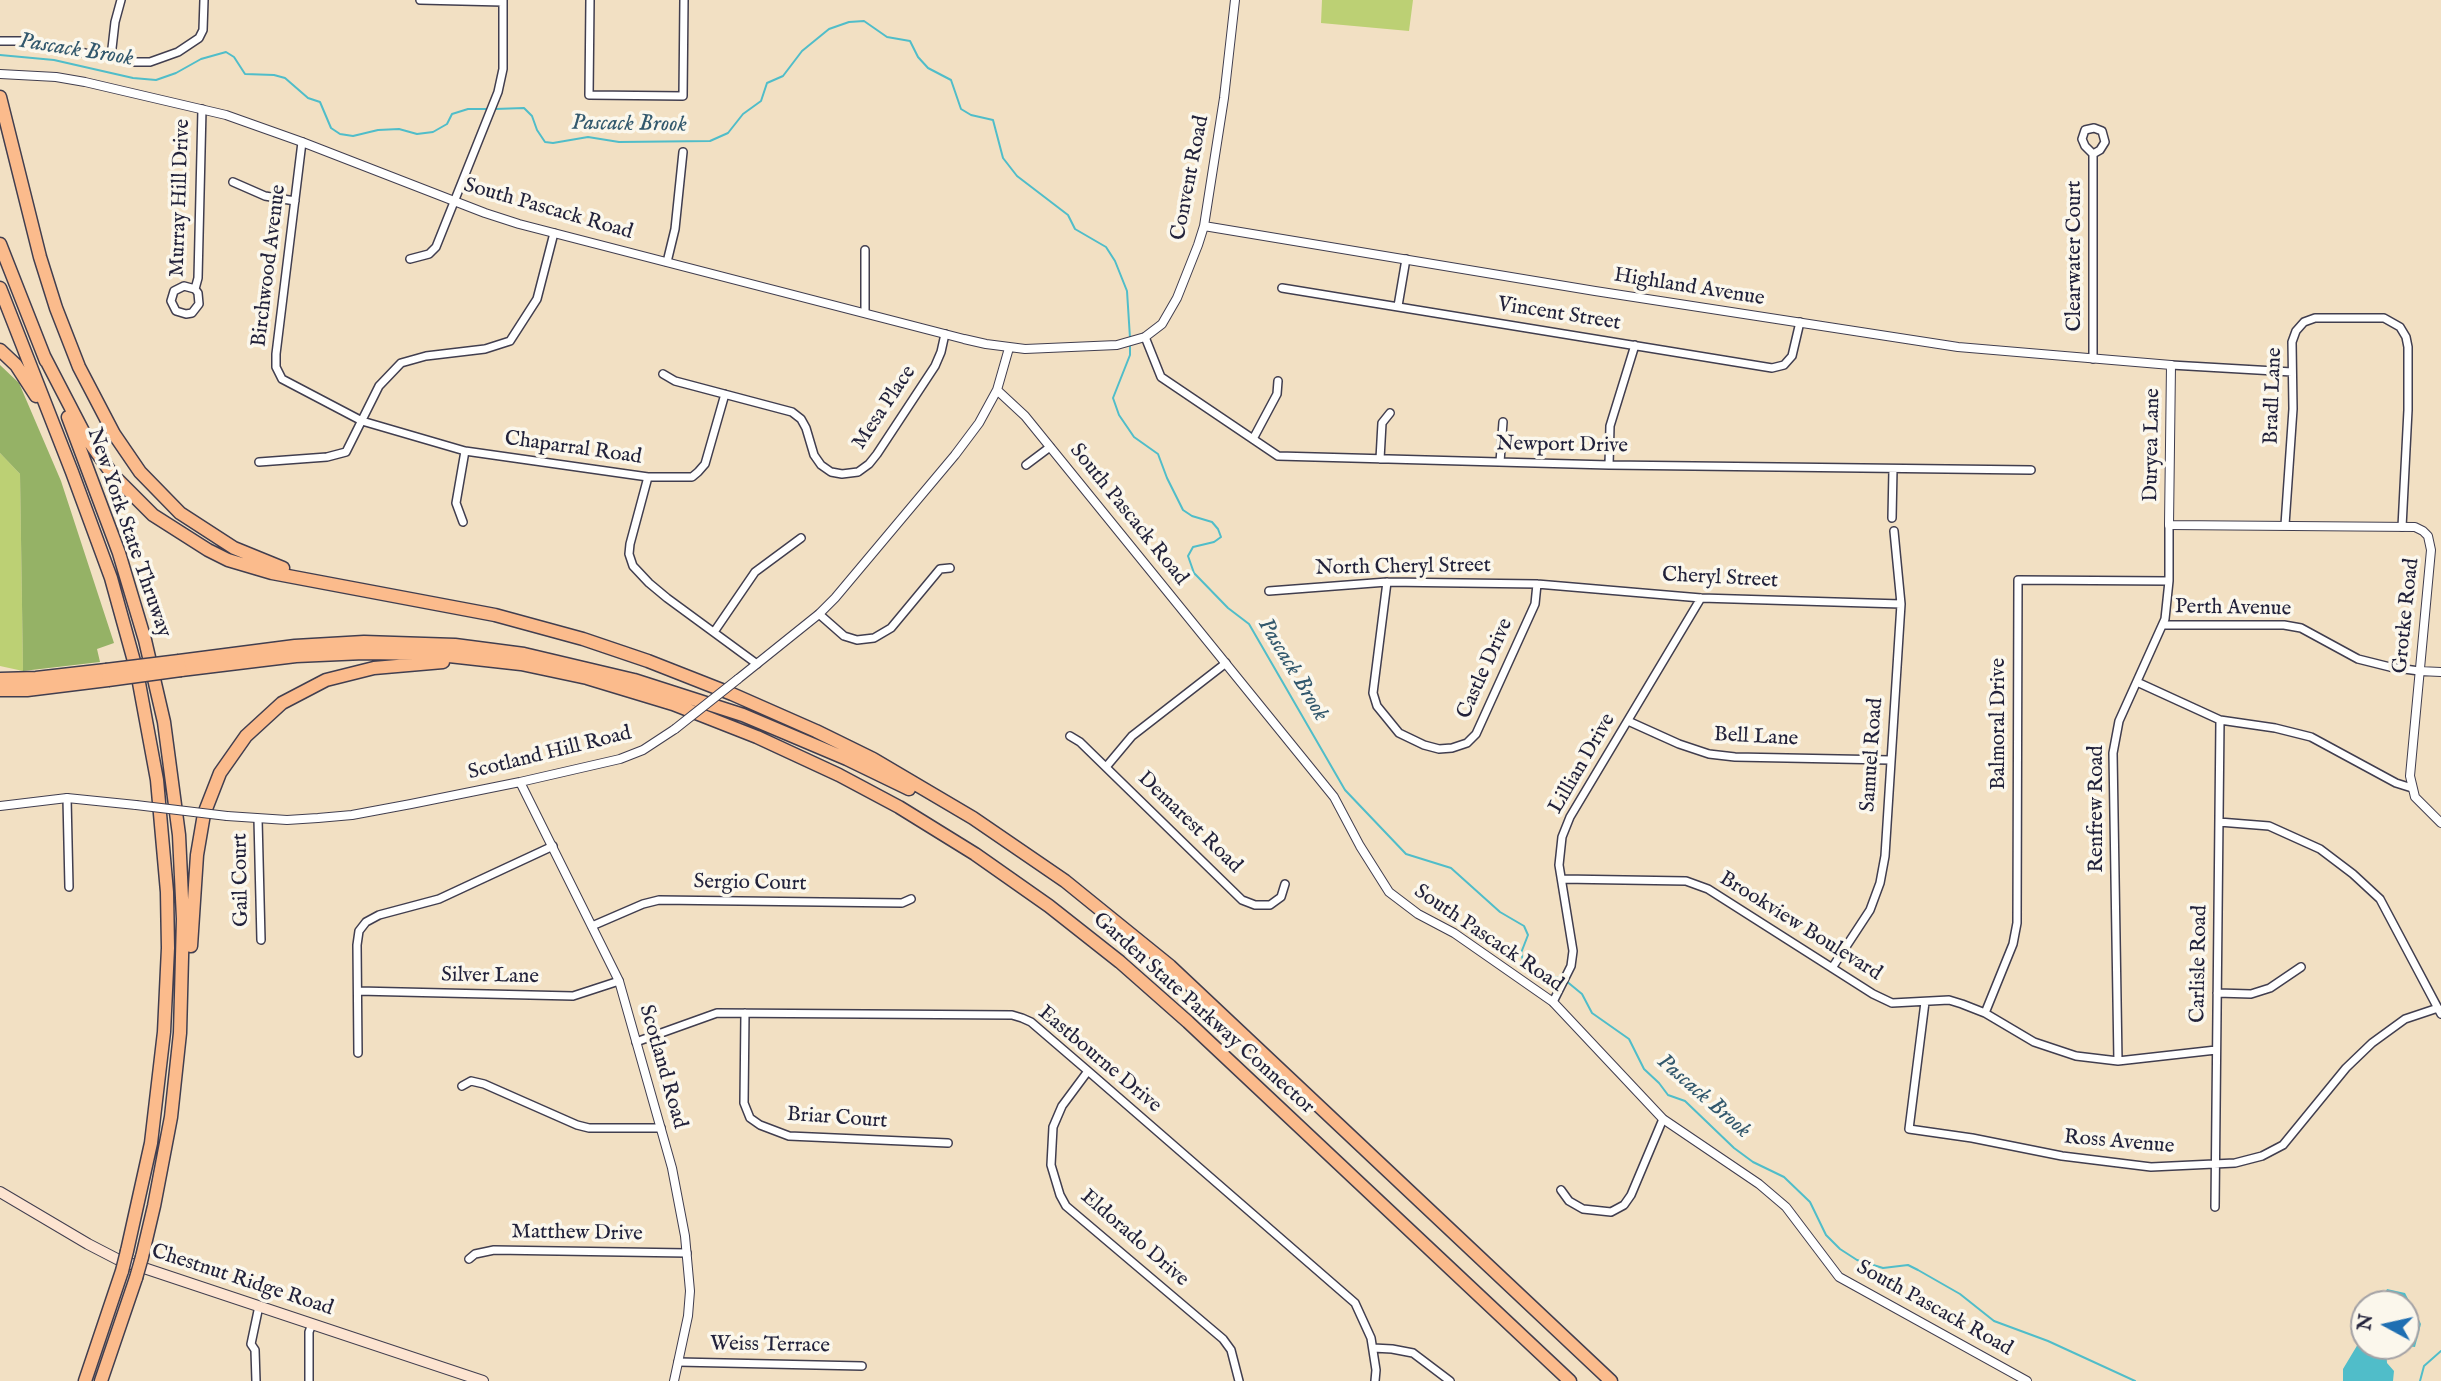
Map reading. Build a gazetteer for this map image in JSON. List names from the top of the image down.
{
  "streets": {
    "highway": ["New York State Thruway", "Garden State Parkway Connector"],
    "main road": ["Chestnut Ridge Road"],
    "street": [
      "Convent Road",
      "Murray Hill Drive",
      "South Pascack Road",
      "Clearwater Court",
      "Birchwood Avenue",
      "Highland Avenue",
      "Vincent Street",
      "Bradl Lane",
      "Mesa Place",
      "Duryea Lane",
      "Newport Drive",
      "Chaparral Road",
      "North Cheryl Street",
      "Cheryl Street",
      "Perth Avenue",
      "Grotke Road",
      "Castle Drive",
      "Balmoral Drive",
      "Bell Lane",
      "Scotland Hill Road",
      "Samuel Road",
      "Lillian Drive",
      "Renfrew Road",
      "Demarest Road",
      "Gail Court",
      "Sergio Court",
      "Brookview Boulevard",
      "Carlisle Road",
      "Silver Lane",
      "Eastbourne Drive",
      "Scotland Road",
      "Briar Court",
      "Ross Avenue",
      "Matthew Drive",
      "Eldorado Drive",
      "Weiss Terrace"
    ]
  },
  "crossings": [
    ["Convent Road", "South Pascack Road"],
    ["Convent Road", "Highland Avenue"],
    ["Convent Road", "Newport Drive"],
    ["Convent Road", "Scotland Hill Road"],
    ["Murray Hill Drive", "South Pascack Road"],
    ["South Pascack Road", "Birchwood Avenue"],
    ["South Pascack Road", "Mesa Place"],
    ["South Pascack Road", "Scotland Hill Road"],
    ["South Pascack Road", "Lillian Drive"],
    ["Clearwater Court", "Highland Avenue"],
    ["Birchwood Avenue", "Chaparral Road"],
    ["Highland Avenue", "Vincent Street"],
    ["Highland Avenue", "Duryea Lane"],
    ["Bradl Lane", "Grotke Road"],
    ["Mesa Place", "Chaparral Road"],
    ["Duryea Lane", "Grotke Road"],
    ["Duryea Lane", "Renfrew Road"],
    ["North Cheryl Street", "Cheryl Street"],
    ["North Cheryl Street", "Castle Drive"],
    ["Cheryl Street", "Castle Drive"],
    ["Cheryl Street", "Samuel Road"],
    ["Cheryl Street", "Lillian Drive"],
    ["Perth Avenue", "Grotke Road"],
    ["Perth Avenue", "Renfrew Road"],
    ["Grotke Road", "Renfrew Road"],
    ["Balmoral Drive", "Renfrew Road"],
    ["Balmoral Drive", "Brookview Boulevard"],
    ["Bell Lane", "Samuel Road"],
    ["Bell Lane", "Lillian Drive"],
    ["Scotland Hill Road", "Gail Court"],
    ["Scotland Hill Road", "Scotland Road"],
    ["Samuel Road", "Brookview Boulevard"],
    ["Lillian Drive", "Brookview Boulevard"],
    ["Renfrew Road", "Brookview Boulevard"],
    ["Sergio Court", "Scotland Road"],
    ["Brookview Boulevard", "Carlisle Road"],
    ["Brookview Boulevard", "Ross Avenue"],
    ["Carlisle Road", "Ross Avenue"],
    ["Silver Lane", "Scotland Road"],
    ["Eastbourne Drive", "Scotland Road"],
    ["Eastbourne Drive", "Briar Court"],
    ["Eastbourne Drive", "Eldorado Drive"],
    ["Scotland Road", "Matthew Drive"],
    ["Scotland Road", "Weiss Terrace"]
  ],
  "water": ["Pascack Brook"],
  "north": "left"
}
